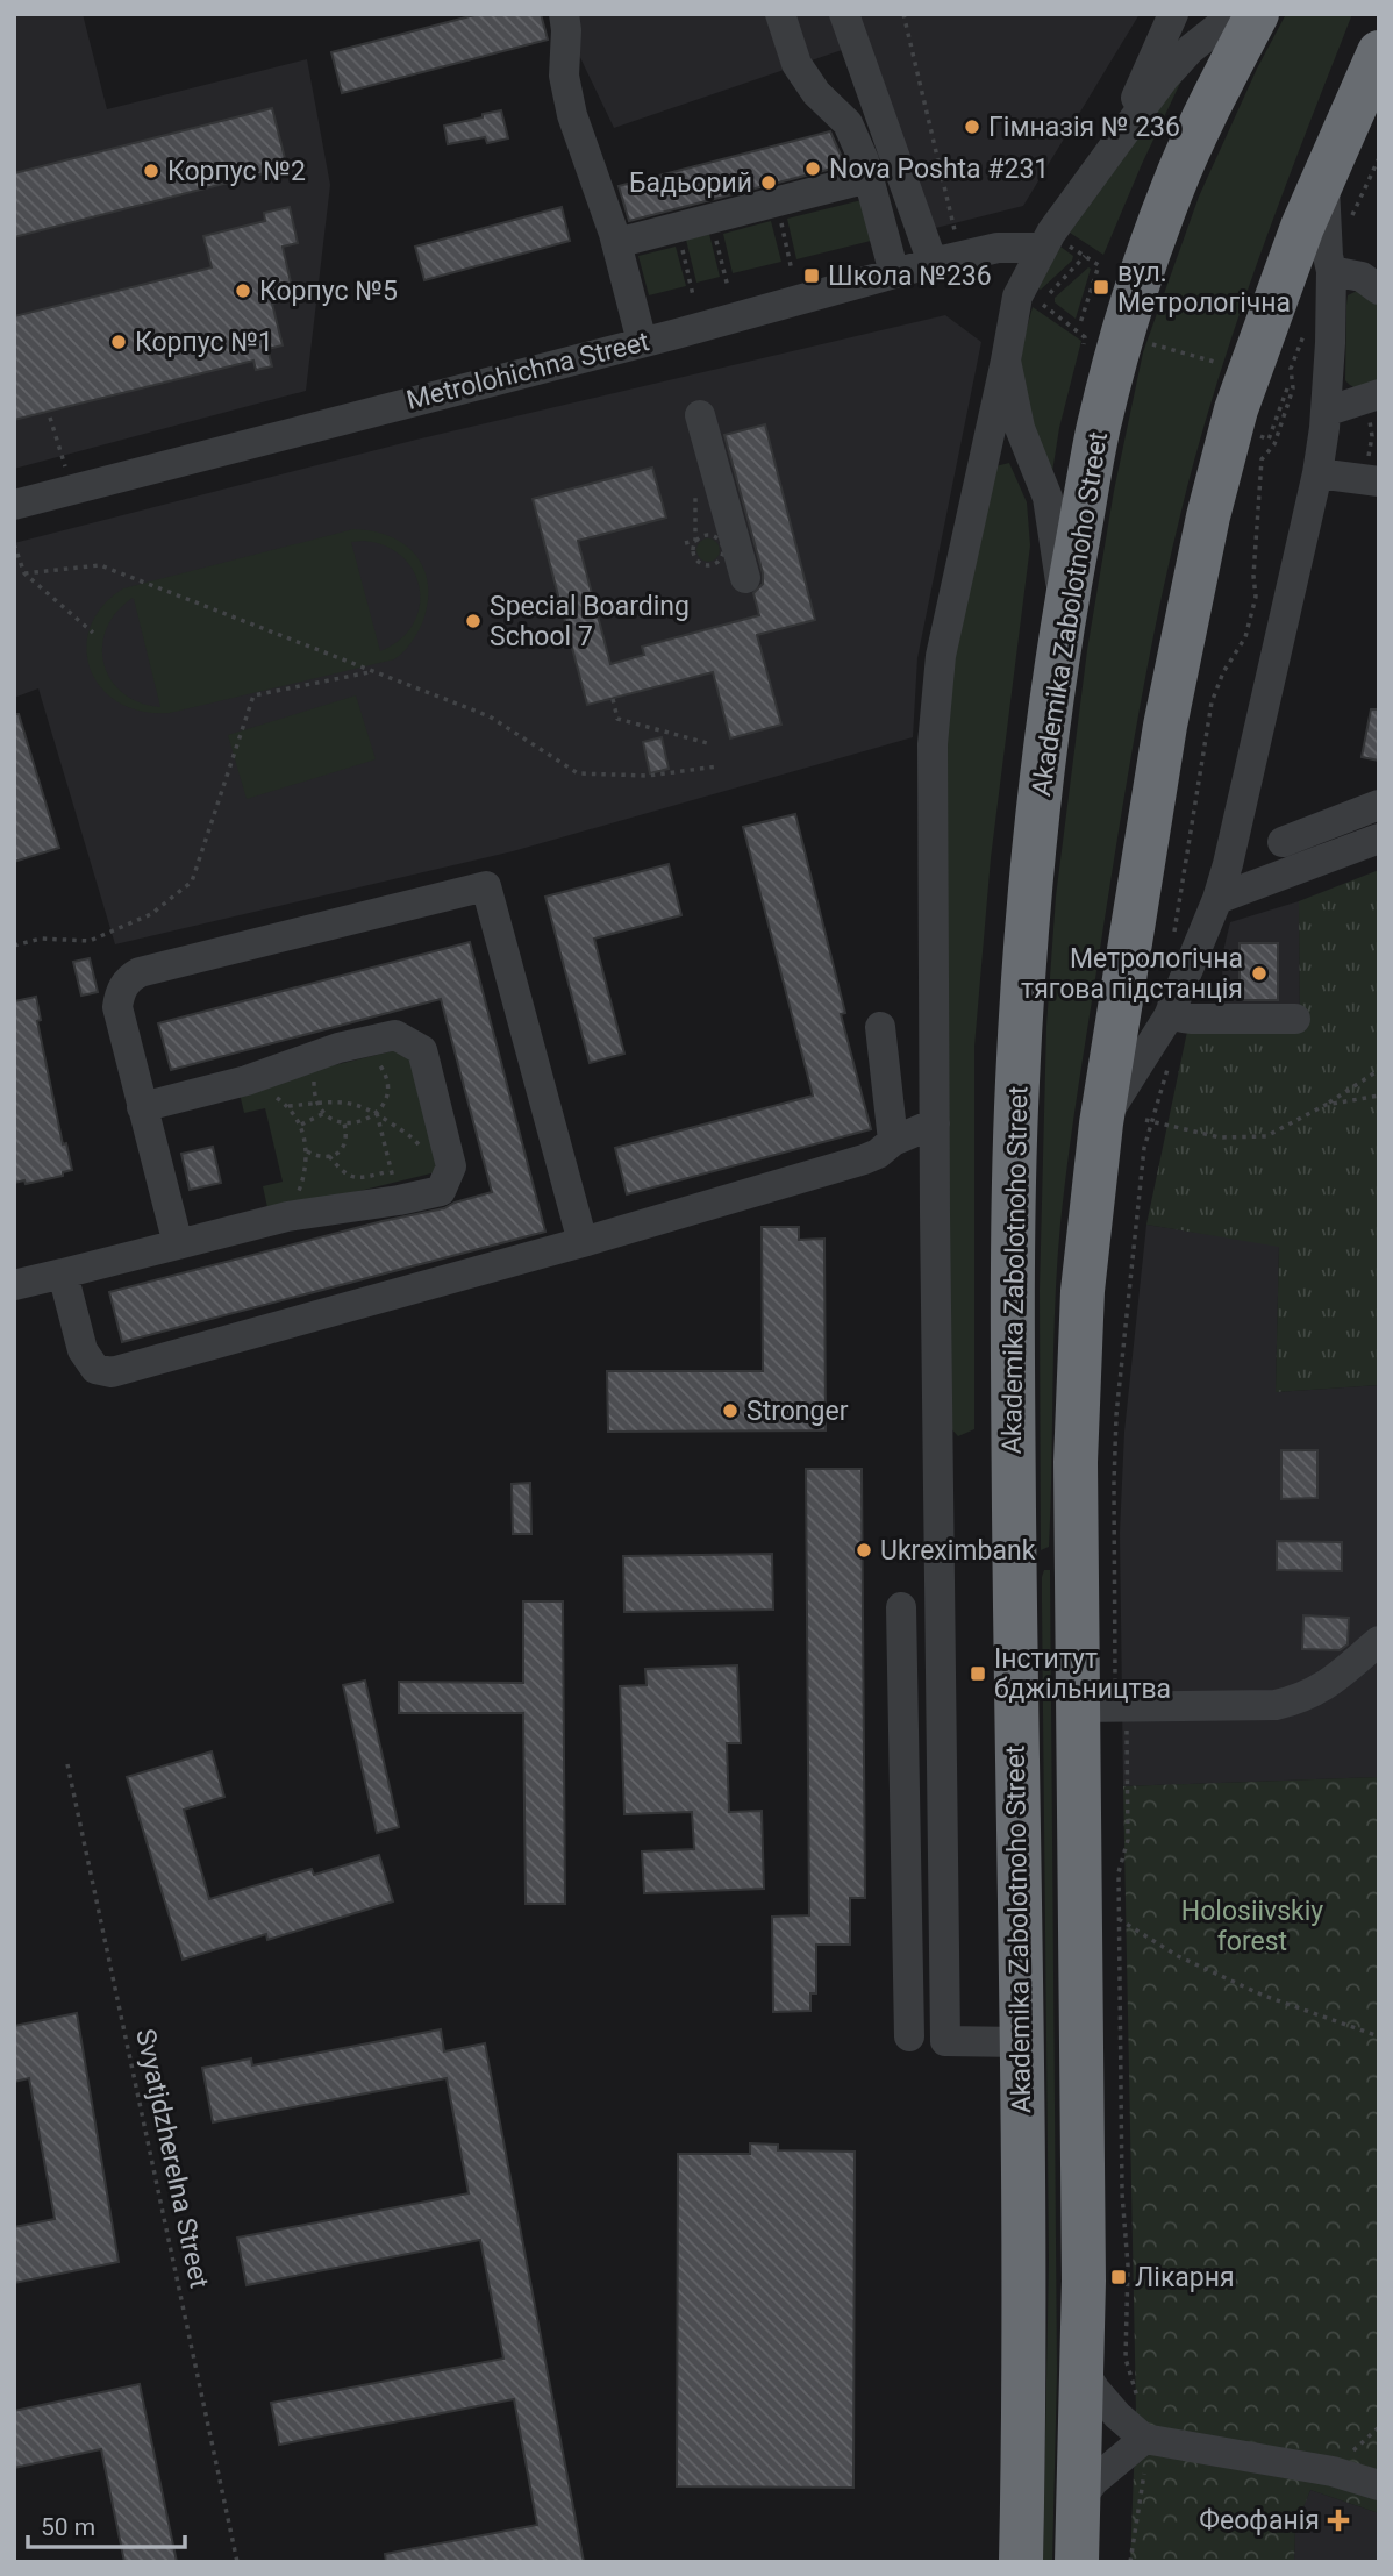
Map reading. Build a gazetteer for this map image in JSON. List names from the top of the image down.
{
  "streets": {
    "highway": ["Akademika Zabolotnoho Street"],
    "street": ["Metrolohichna Street"],
    "path": ["Svyatjdzherelna Street"]
  },
  "parks": ["Holosiivskiy forest"],
  "places": {
    "other": [
      "Гімназія № 236",
      "Nova Poshta #231",
      "Корпус №2",
      "Бадьорий",
      "Корпус №5",
      "Корпус №1",
      "Special Boarding School 7",
      "Метрологічна тягова підстанція",
      "Stronger",
      "Ukreximbank"
    ],
    "transit": [
      "Школа №236",
      "вул. Метрологічна",
      "Інститут бджільництва",
      "Лікарня"
    ],
    "health": ["Феофанія"]
  },
  "scale_bar": "50 m"
}
